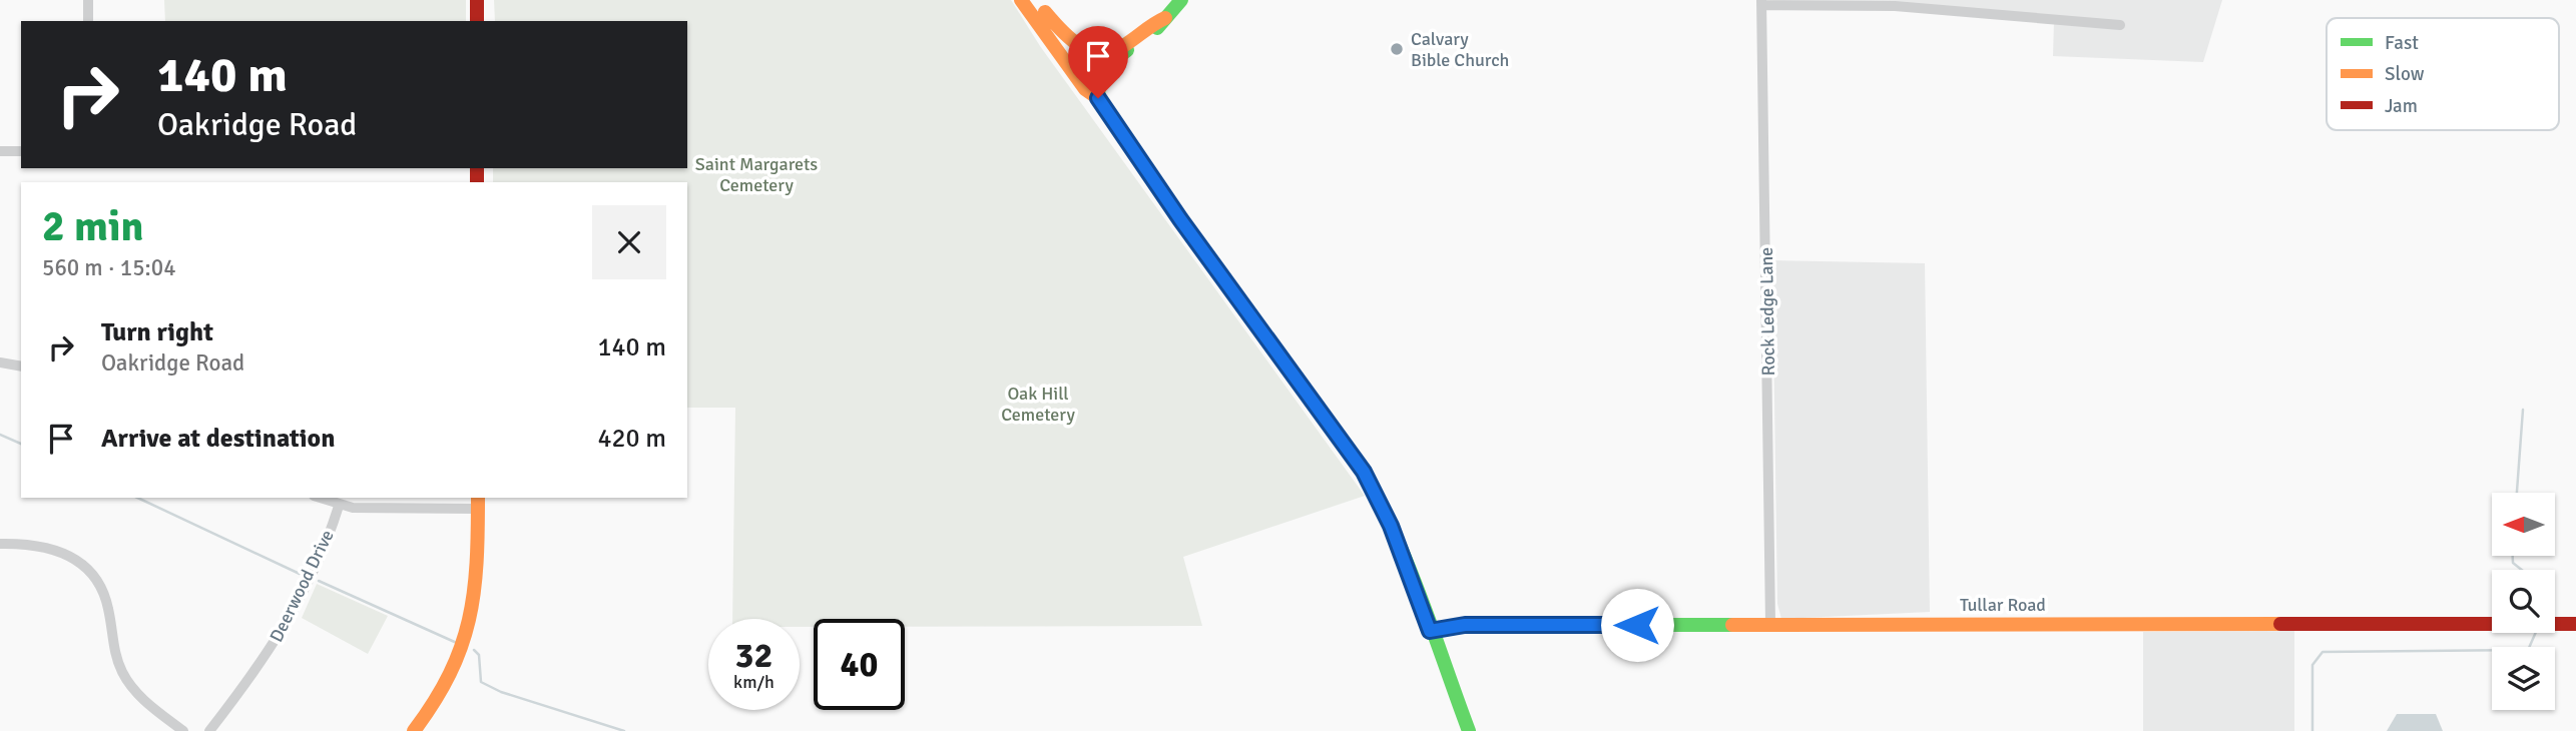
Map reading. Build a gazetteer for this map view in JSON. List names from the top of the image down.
{
  "streets": {
    "main road": ["Tullar Road"],
    "street": ["Rock Ledge Lane", "Deerwood Drive"]
  },
  "crossings": [
    ["Rock Ledge Lane", "Tullar Road"]
  ],
  "parks": ["Saint Margarets Cemetery", "Oak Hill Cemetery"],
  "places": ["Calvary Bible Church"],
  "legend": ["Fast", "Slow", "Jam"],
  "north": "left",
  "page": {
    "turn": ["140 m", "Oakridge Road"],
    "heading": ["2 min", "560 m · 15:04"],
    "list": [
      {
        "name": "Turn right",
        "note": "Oakridge Road",
        "value": "140 m"
      },
      {
        "name": "Arrive at destination",
        "value": "420 m"
      }
    ],
    "speed": "32 km/h",
    "limit": "40"
  }
}
